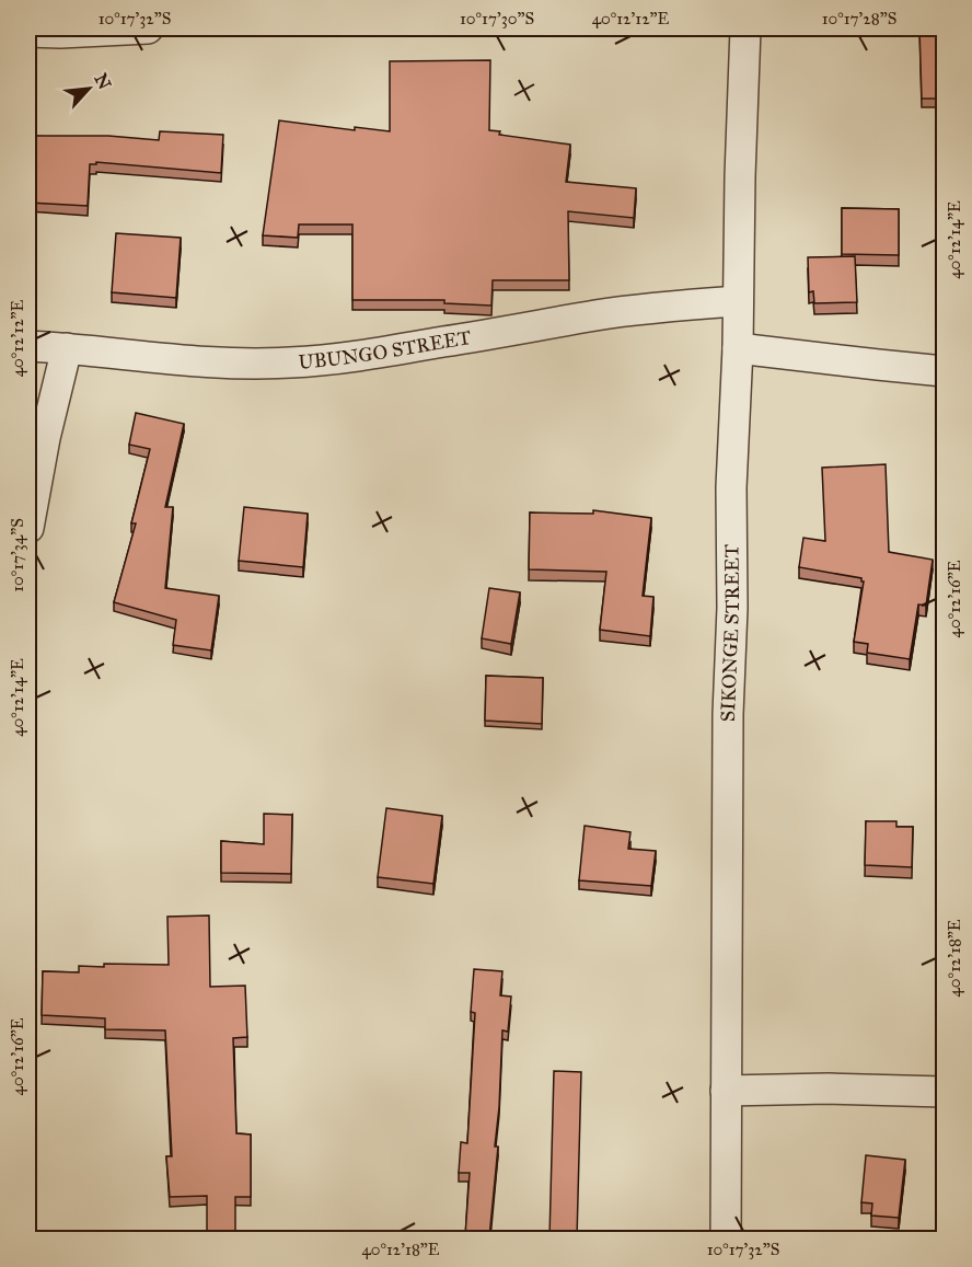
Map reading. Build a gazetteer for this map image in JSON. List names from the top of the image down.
{
  "streets": {
    "street": ["UBUNGO STREET", "SIKONGE STREET"]
  },
  "crossings": [
    ["UBUNGO STREET", "SIKONGE STREET"]
  ],
  "north": "top right",
  "coordinates": [
    "10°17'32\"S",
    "10°17'30\"S",
    "40°12'12\"E",
    "10°17'28\"S",
    "40°12'14\"E",
    "10°17'34\"S",
    "40°12'16\"E",
    "40°12'18\"E"
  ]
}
